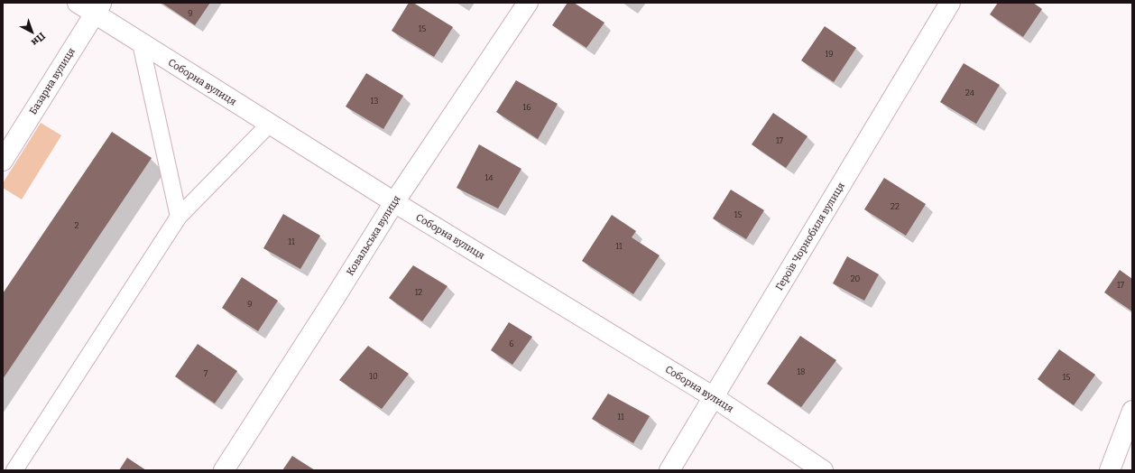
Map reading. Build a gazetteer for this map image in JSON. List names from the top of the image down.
{
  "streets": {
    "street": [
      "Базарна вулиця",
      "Соборна вулиця",
      "Ковальська вулиця",
      "Героїв Чорнобиля вулиця"
    ]
  },
  "crossings": [
    ["Базарна вулиця", "Соборна вулиця"],
    ["Соборна вулиця", "Ковальська вулиця"],
    ["Соборна вулиця", "Героїв Чорнобиля вулиця"]
  ],
  "house_numbers": [
    "9",
    "15",
    "19",
    "24",
    "13",
    "16",
    "17",
    "14",
    "22",
    "15",
    "2",
    "11",
    "11",
    "20",
    "17",
    "12",
    "9",
    "6",
    "18",
    "7",
    "10",
    "15",
    "11"
  ],
  "north": "bottom right"
}
